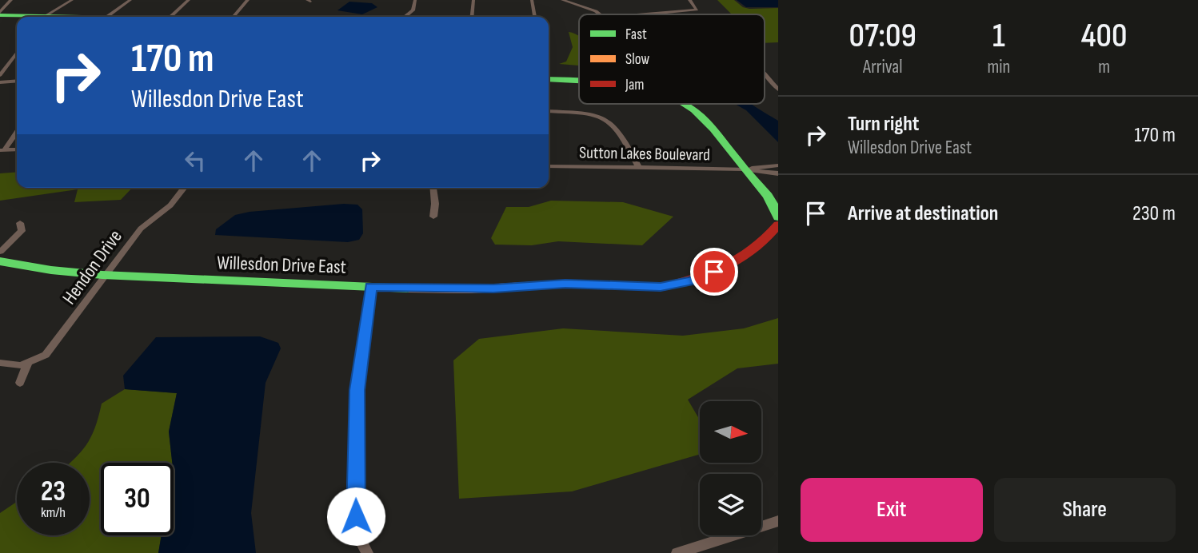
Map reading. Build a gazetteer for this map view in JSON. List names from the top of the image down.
{
  "streets": {
    "street": ["Sutton Lakes Boulevard", "Willesdon Drive East", "Hendon Drive"]
  },
  "crossings": [
    ["Willesdon Drive East", "Hendon Drive"]
  ],
  "legend": ["Fast", "Slow", "Jam"],
  "north": "right",
  "page": {
    "eta": [
      "07:09",
      "Arrival",
      "1",
      "min",
      "400",
      "m"
    ],
    "turn": ["170 m", "Willesdon Drive East"],
    "list": [
      {
        "name": "Turn right",
        "note": "Willesdon Drive East",
        "value": "170 m"
      },
      {
        "name": "Arrive at destination",
        "value": "230 m"
      }
    ],
    "speed": "23 km/h",
    "limit": "30",
    "buttons": ["Exit", "Share"]
  }
}
